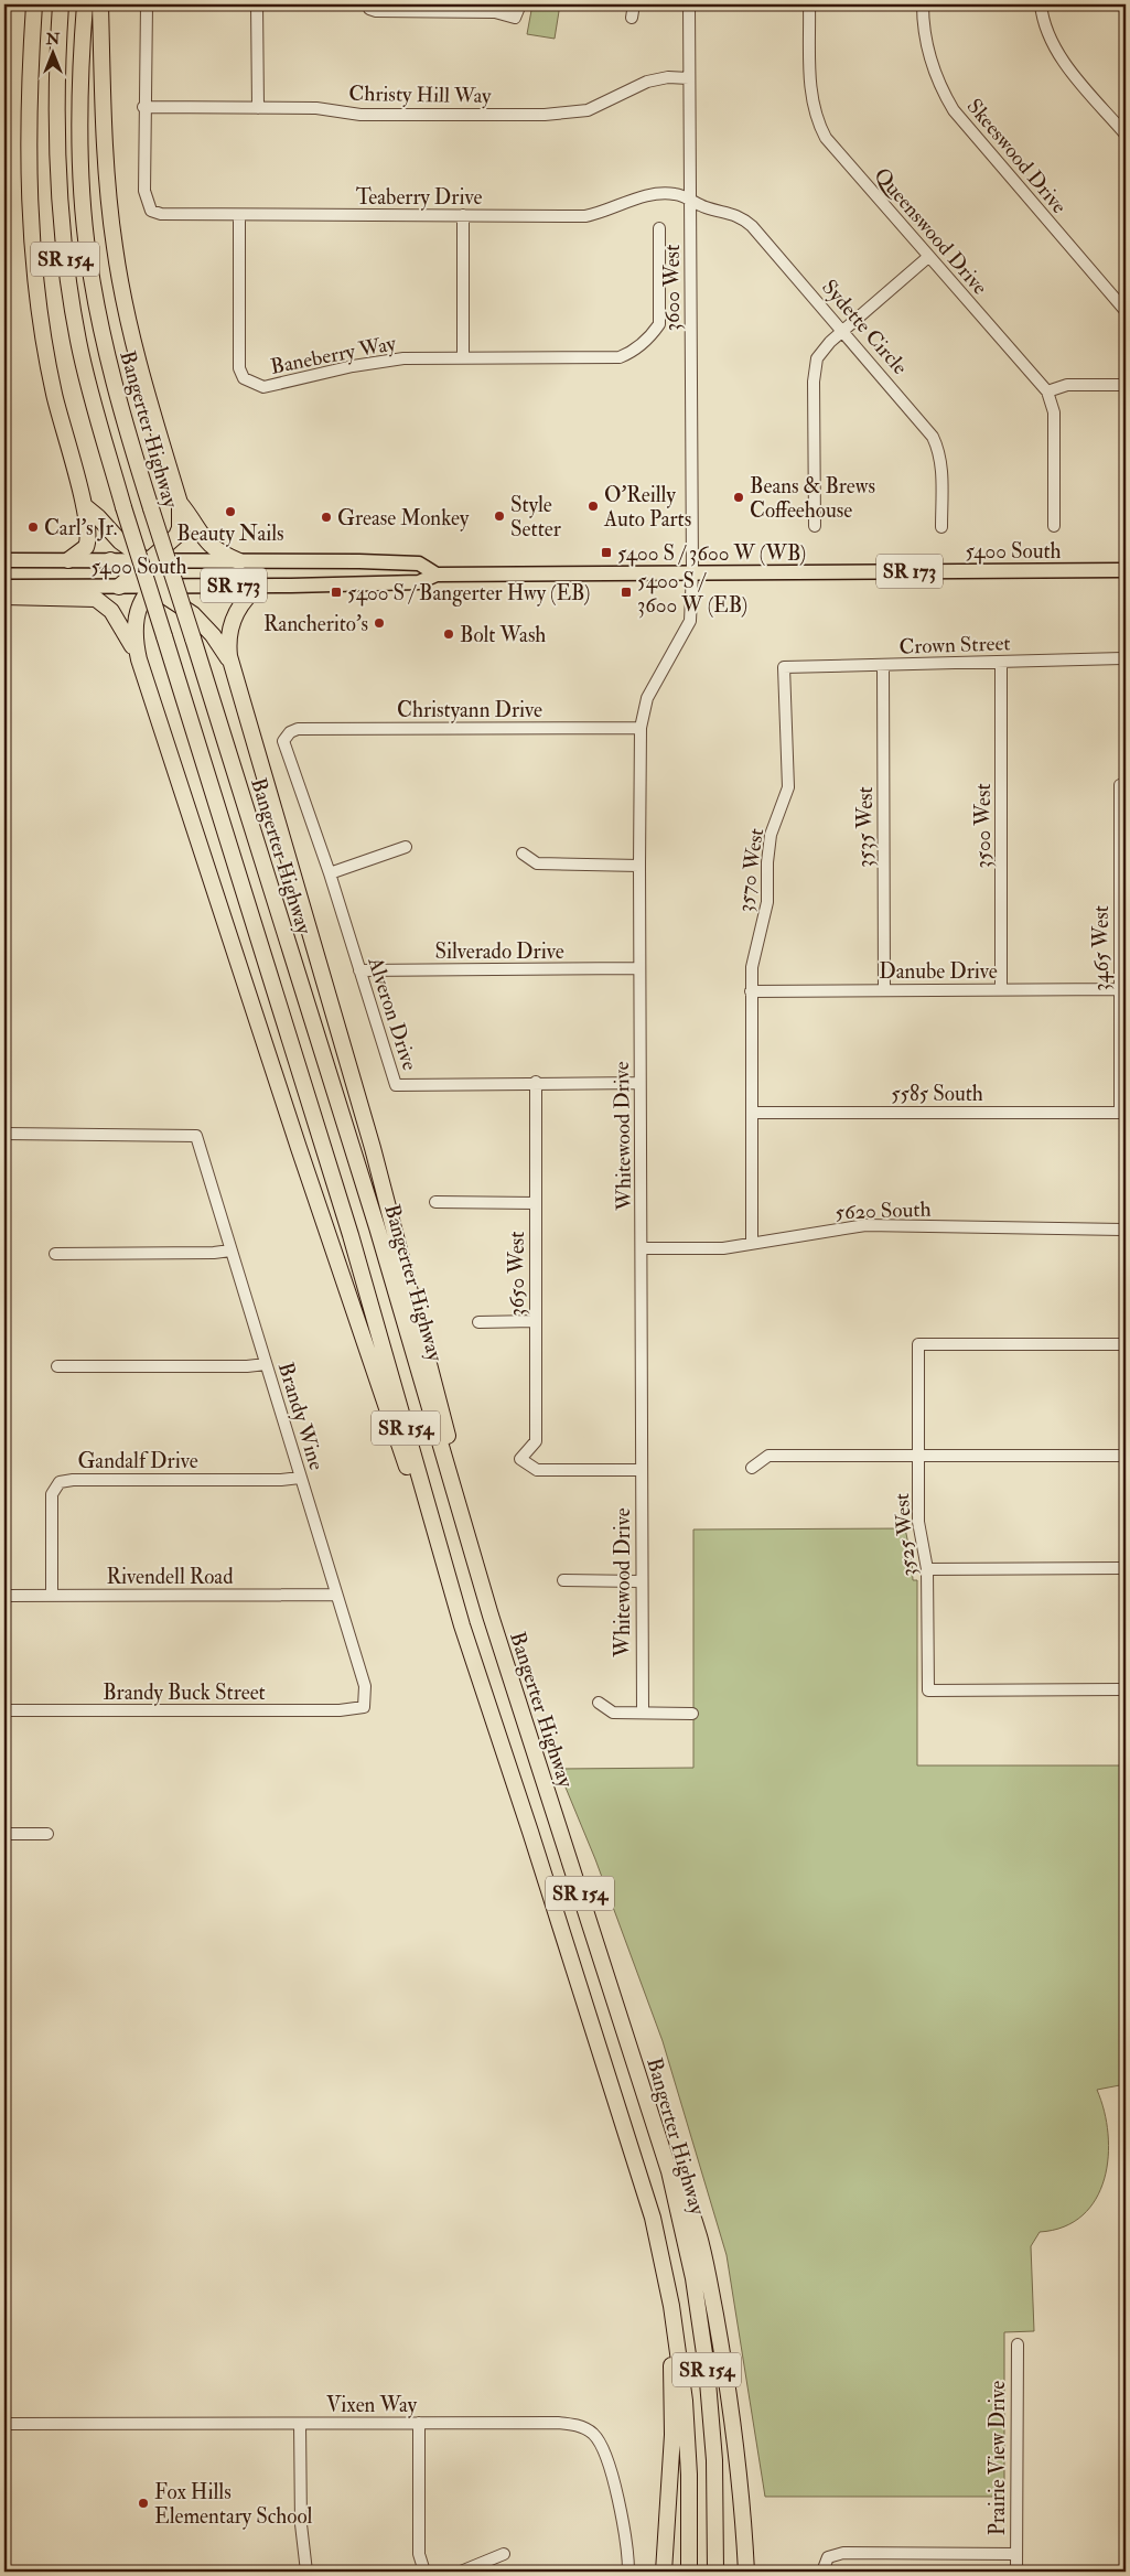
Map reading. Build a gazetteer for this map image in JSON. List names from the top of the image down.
{
  "streets": {
    "highway": ["SR 154", "Bangerter Highway"],
    "main road": ["5400 South", "SR 173"],
    "street": [
      "Christy Hill Way",
      "Skeeswood Drive",
      "Teaberry Drive",
      "Queenswood Drive",
      "3600 West",
      "Sydette Circle",
      "Baneberry Way",
      "Crown Street",
      "Christyann Drive",
      "3500 West",
      "3535 West",
      "3570 West",
      "3465 West",
      "Silverado Drive",
      "Danube Drive",
      "Alveron Drive",
      "5585 South",
      "Whitewood Drive",
      "5620 South",
      "3650 West",
      "Brandy Wine",
      "Gandalf Drive",
      "3525 West",
      "Rivendell Road",
      "Brandy Buck Street",
      "Vixen Way",
      "Prairie View Drive"
    ]
  },
  "crossings": [
    ["Christy Hill Way", "Teaberry Drive"],
    ["Christy Hill Way", "3600 West"],
    ["Teaberry Drive", "3600 West"],
    ["Teaberry Drive", "Sydette Circle"],
    ["Teaberry Drive", "Baneberry Way"],
    ["3600 West", "Sydette Circle"],
    ["3600 West", "5400 South"],
    ["3600 West", "Whitewood Drive"],
    ["5400 South", "Whitewood Drive"],
    ["Crown Street", "3500 West"],
    ["Crown Street", "3535 West"],
    ["Crown Street", "3570 West"],
    ["Christyann Drive", "Alveron Drive"],
    ["Christyann Drive", "Whitewood Drive"],
    ["3500 West", "Danube Drive"],
    ["3535 West", "Danube Drive"],
    ["3570 West", "Danube Drive"],
    ["3570 West", "5585 South"],
    ["3570 West", "5620 South"],
    ["3465 West", "Danube Drive"],
    ["3465 West", "5585 South"],
    ["Silverado Drive", "Alveron Drive"],
    ["Silverado Drive", "Whitewood Drive"],
    ["Alveron Drive", "Whitewood Drive"],
    ["Alveron Drive", "3650 West"],
    ["Whitewood Drive", "5620 South"],
    ["Whitewood Drive", "3650 West"],
    ["Brandy Wine", "Gandalf Drive"],
    ["Brandy Wine", "Rivendell Road"],
    ["Brandy Wine", "Brandy Buck Street"],
    ["Gandalf Drive", "Rivendell Road"]
  ],
  "places": {
    "other": [
      "Beans & Brews Coffeehouse",
      "O'Reilly Auto Parts",
      "Beauty Nails",
      "Style Setter",
      "Grease Monkey",
      "Carl's Jr.",
      "Rancherito's",
      "Bolt Wash",
      "Fox Hills Elementary School"
    ],
    "transit": ["5400 S / 3600 W (WB)", "5400 S / Bangerter Hwy (EB)", "5400 S / 3600 W (EB)"]
  },
  "north": "top"
}
